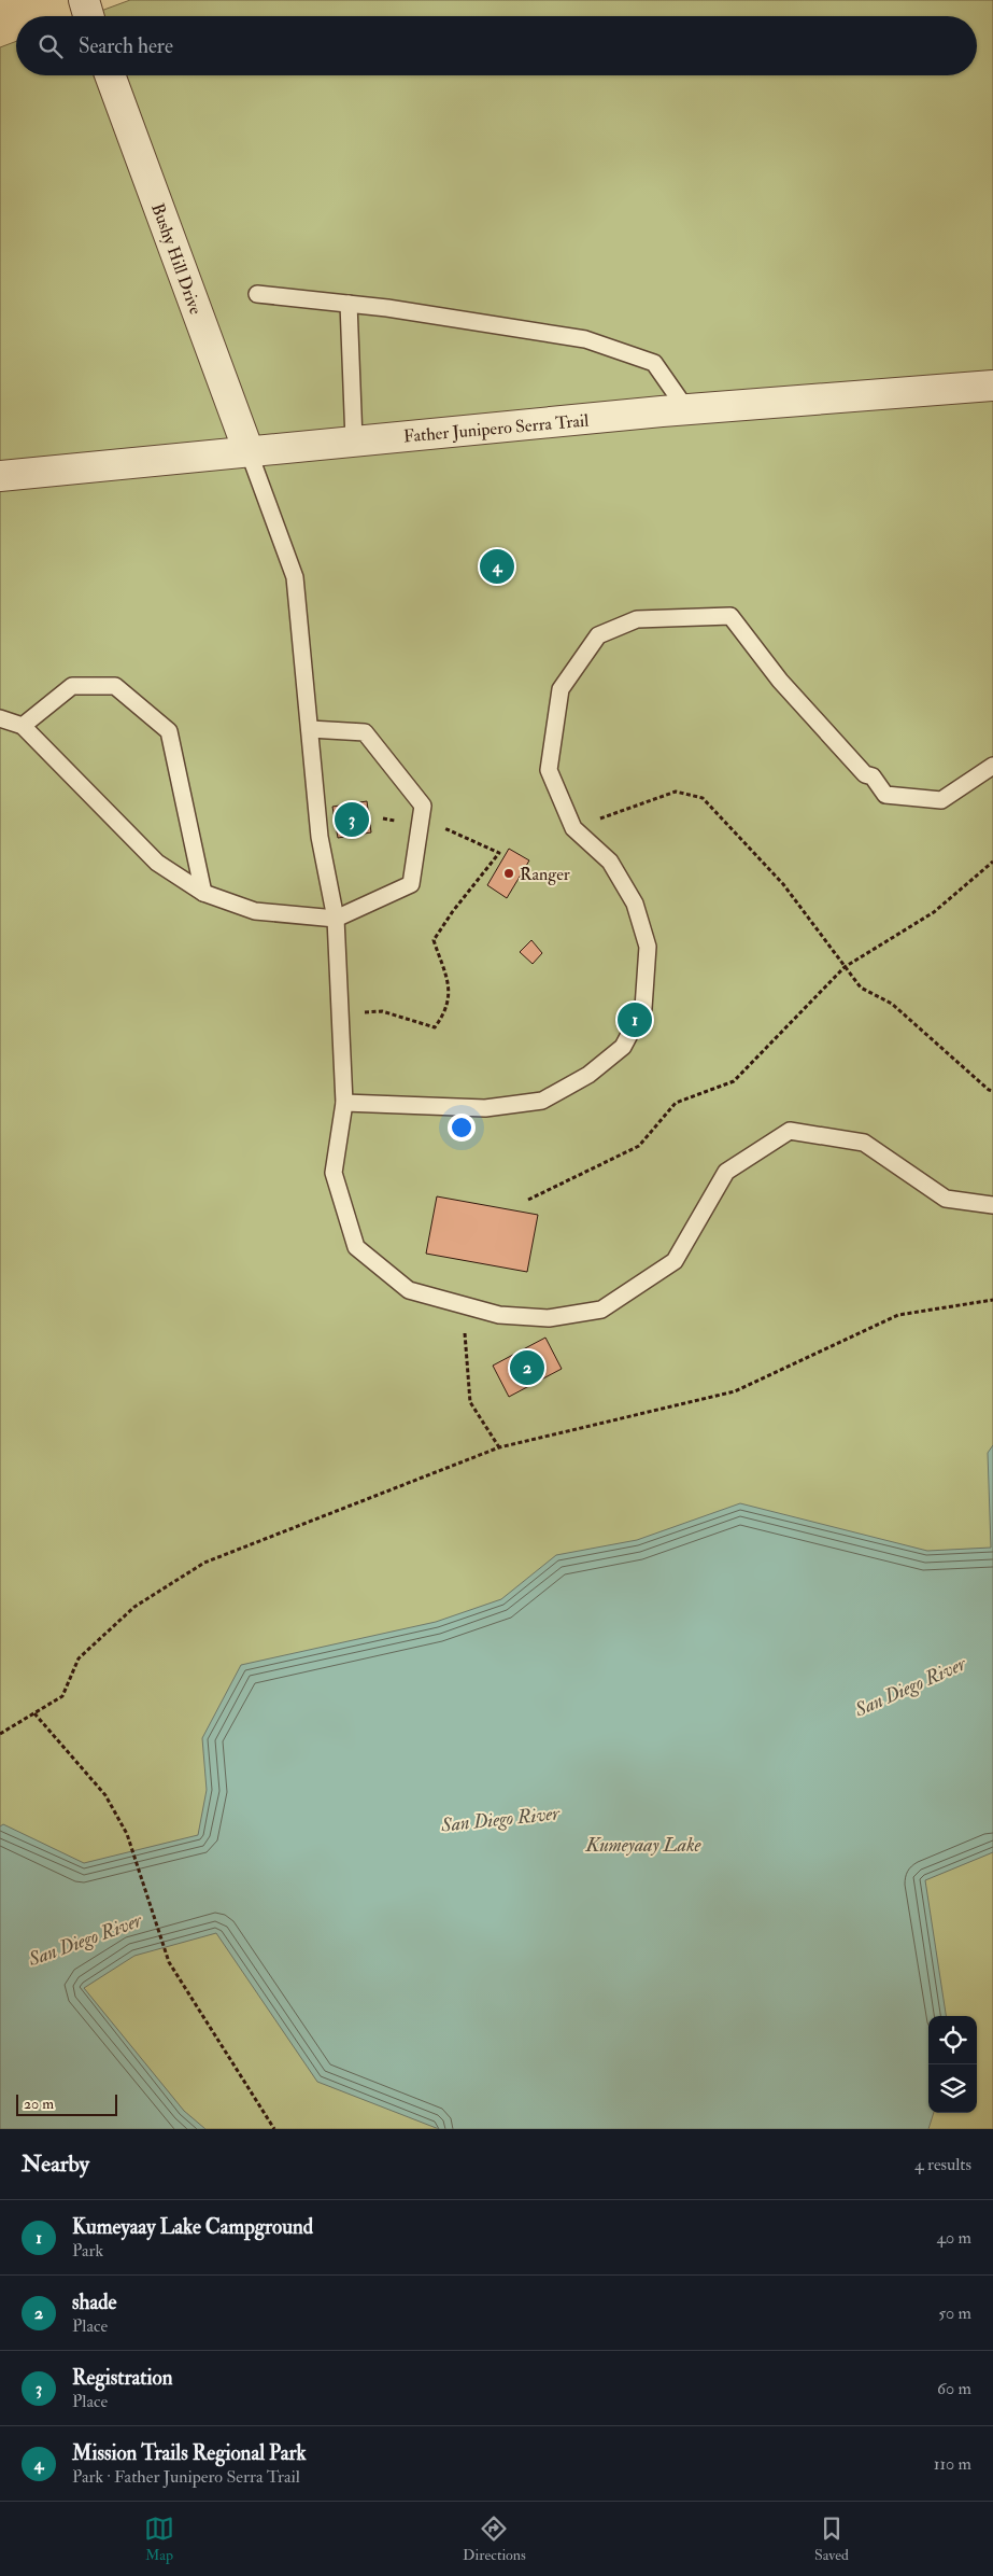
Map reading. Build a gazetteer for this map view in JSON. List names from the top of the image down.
{
  "streets": {
    "street": ["Bushy Hill Drive", "Father Junipero Serra Trail"]
  },
  "crossings": [
    ["Bushy Hill Drive", "Father Junipero Serra Trail"]
  ],
  "water": ["San Diego River", "Kumeyaay Lake"],
  "places": ["Ranger"],
  "scale_bar": "20 m",
  "page": {
    "search": "Search here",
    "pins": [
      "4",
      "3",
      "1",
      "2"
    ],
    "scale": "20 m",
    "heading": ["Nearby", "4 results"],
    "list": [
      {
        "mark": "1",
        "name": "Kumeyaay Lake Campground",
        "note": "Park",
        "value": "40 m"
      },
      {
        "mark": "2",
        "name": "shade",
        "note": "Place",
        "value": "50 m"
      },
      {
        "mark": "3",
        "name": "Registration",
        "note": "Place",
        "value": "60 m"
      },
      {
        "mark": "4",
        "name": "Mission Trails Regional Park",
        "note": "Park · Father Junipero Serra Trail",
        "value": "110 m"
      }
    ],
    "nav": ["Map", "Directions", "Saved"]
  }
}
